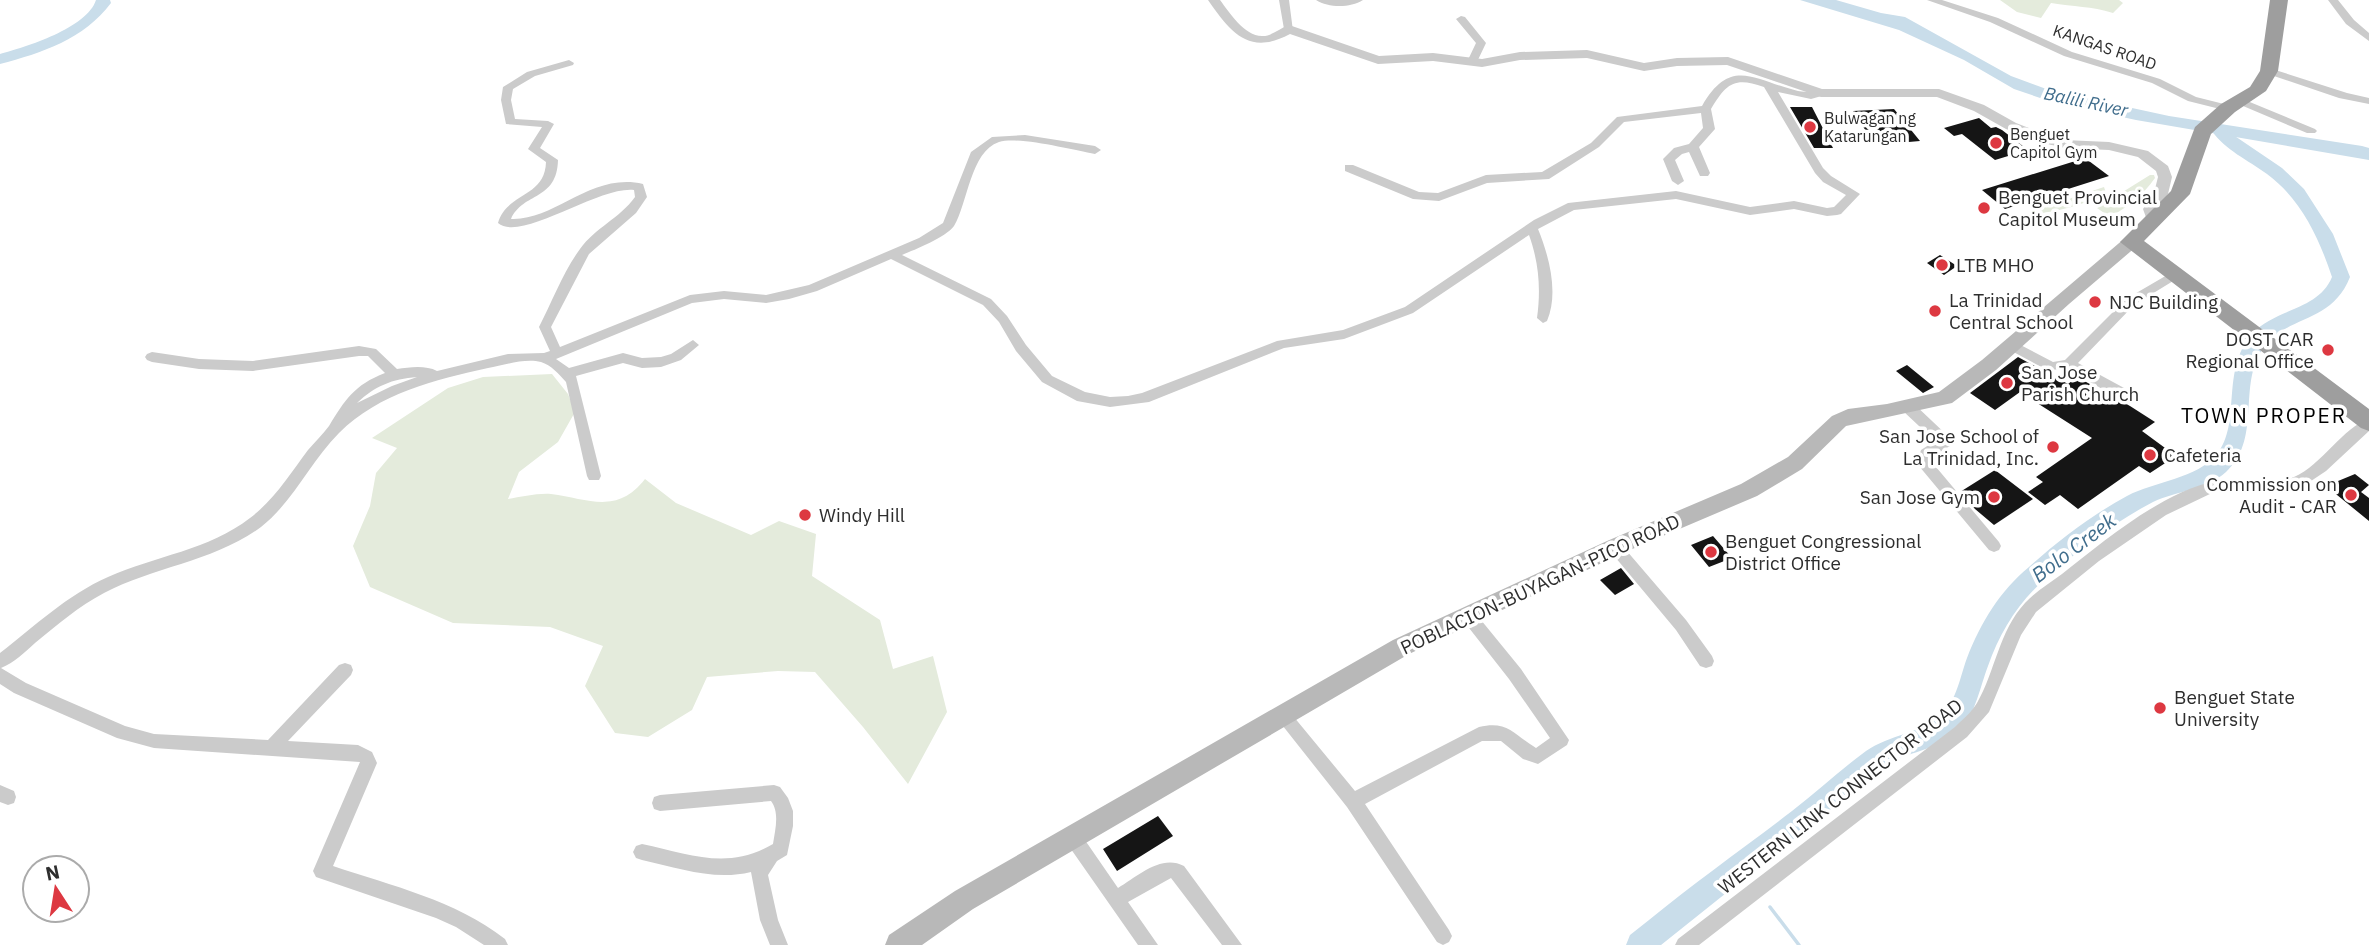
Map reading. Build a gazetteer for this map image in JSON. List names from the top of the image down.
{
  "streets": {
    "main road": ["POBLACION-BUYAGAN-PICO ROAD"],
    "street": ["KANGAS ROAD", "WESTERN LINK CONNECTOR ROAD"]
  },
  "districts": ["TOWN PROPER"],
  "water": ["Balili River", "Bolo Creek"],
  "places": [
    "Bulwagan ng Katarungan",
    "Benguet Capitol Gym",
    "Benguet Provincial Capitol Museum",
    "LTB MHO",
    "NJC Building",
    "La Trinidad Central School",
    "DOST CAR Regional Office",
    "San Jose Parish Church",
    "San Jose School of La Trinidad, Inc.",
    "Cafeteria",
    "Commission on Audit - CAR",
    "San Jose Gym",
    "Windy Hill",
    "Benguet Congressional District Office",
    "Benguet State University"
  ],
  "north": "top"
}
